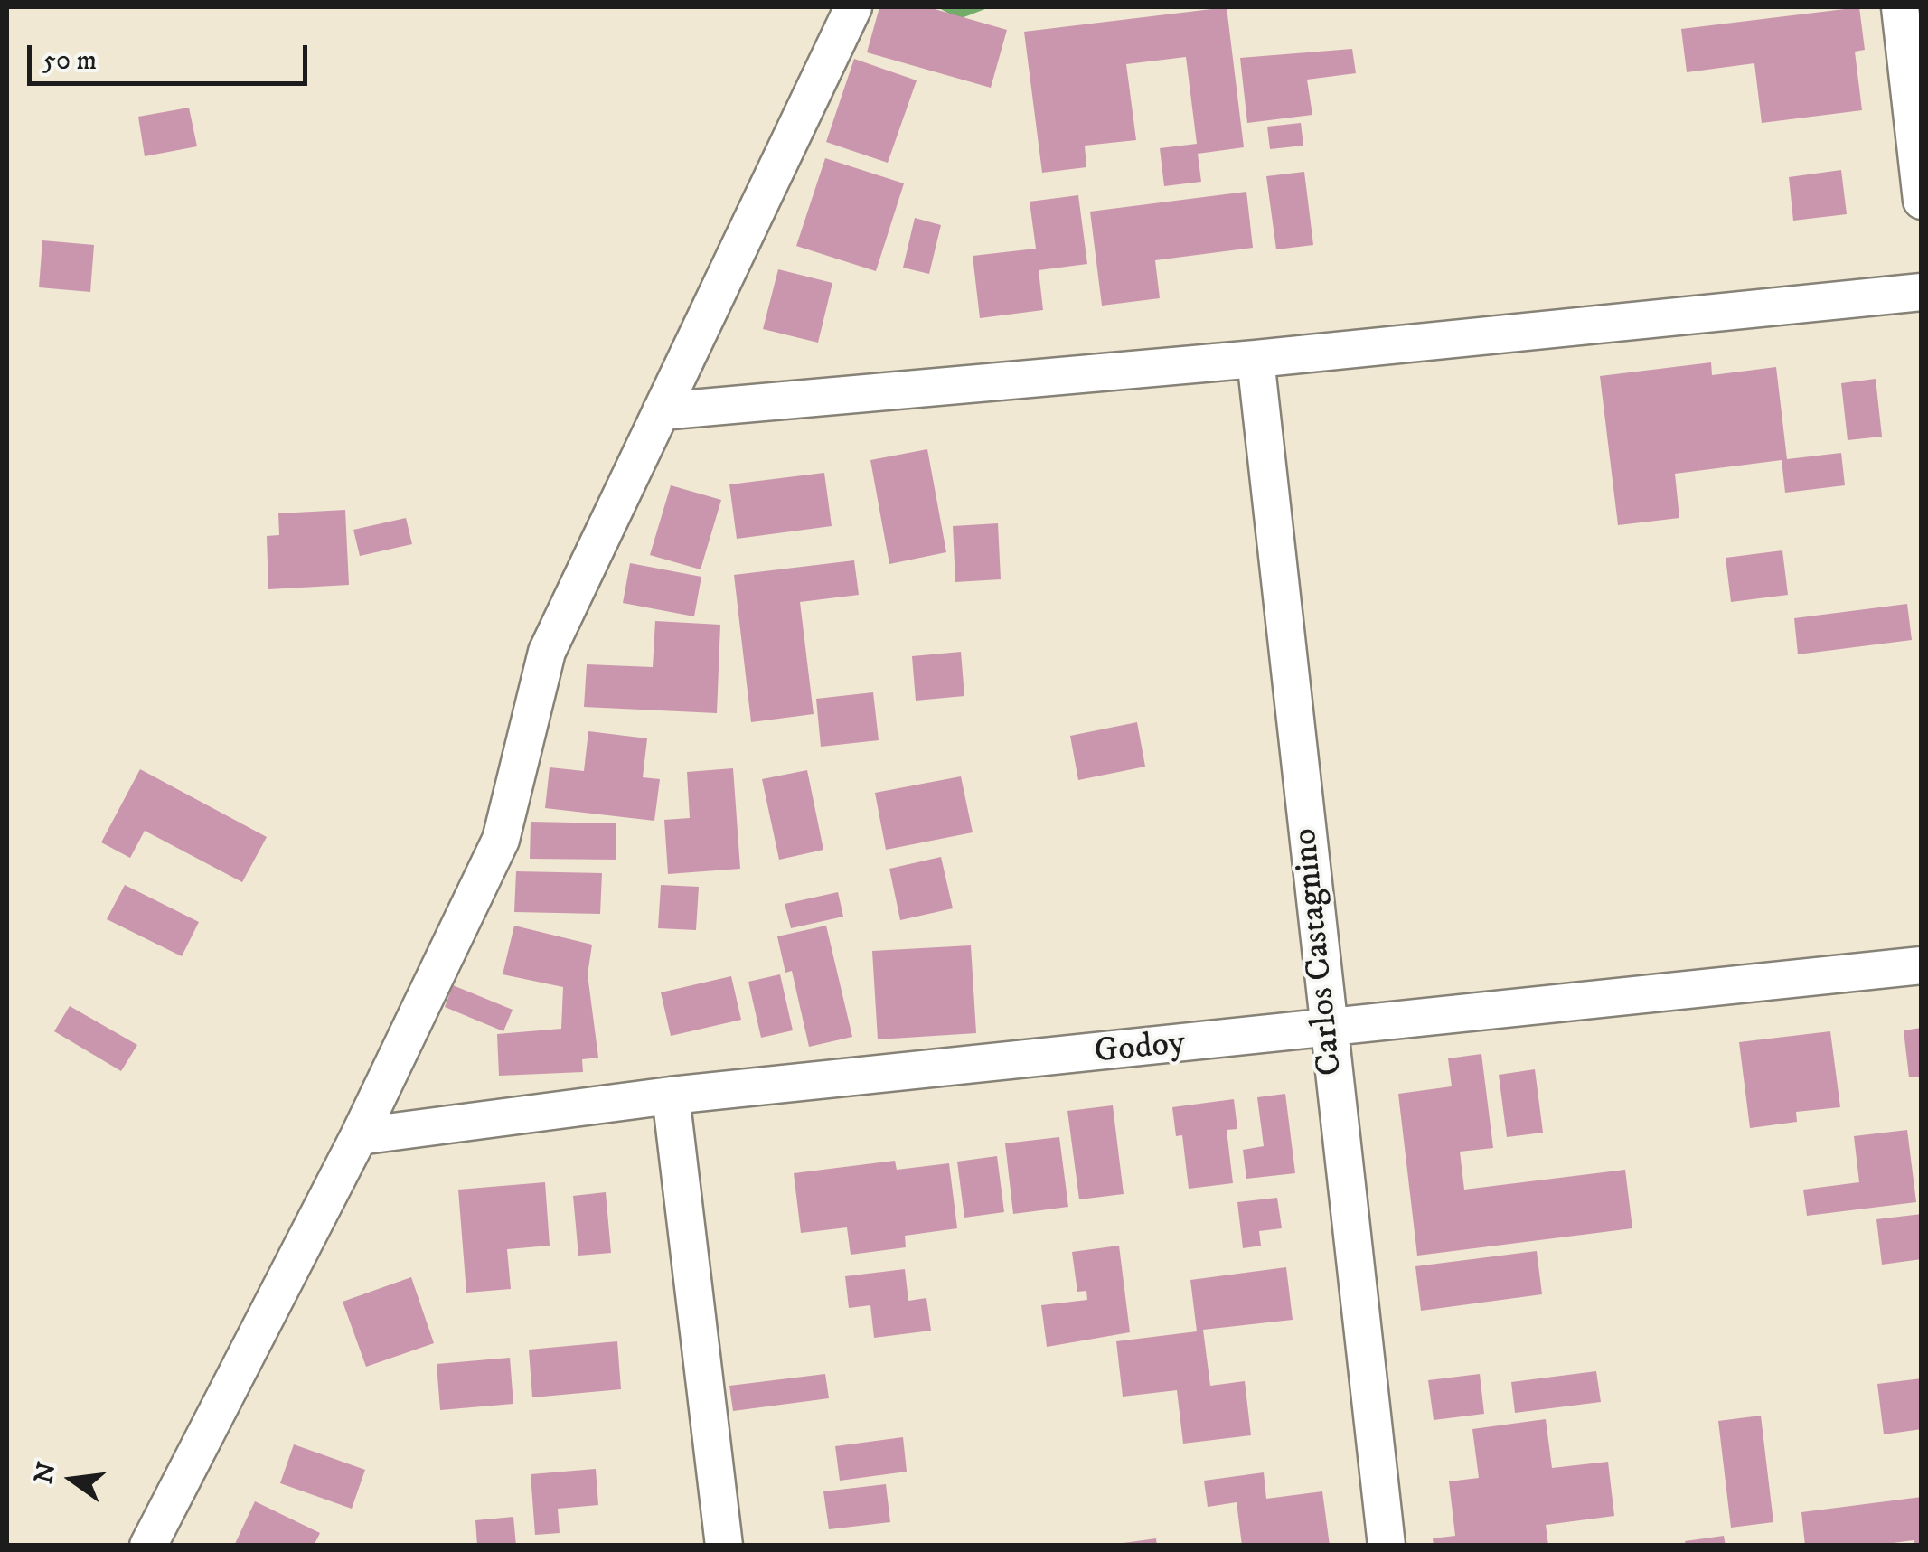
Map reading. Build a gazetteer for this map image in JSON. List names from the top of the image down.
{
  "streets": {
    "street": ["Carlos Castagnino", "Godoy"]
  },
  "crossings": [
    ["Carlos Castagnino", "Godoy"]
  ],
  "scale_bar": "50 m",
  "north": "left"
}
